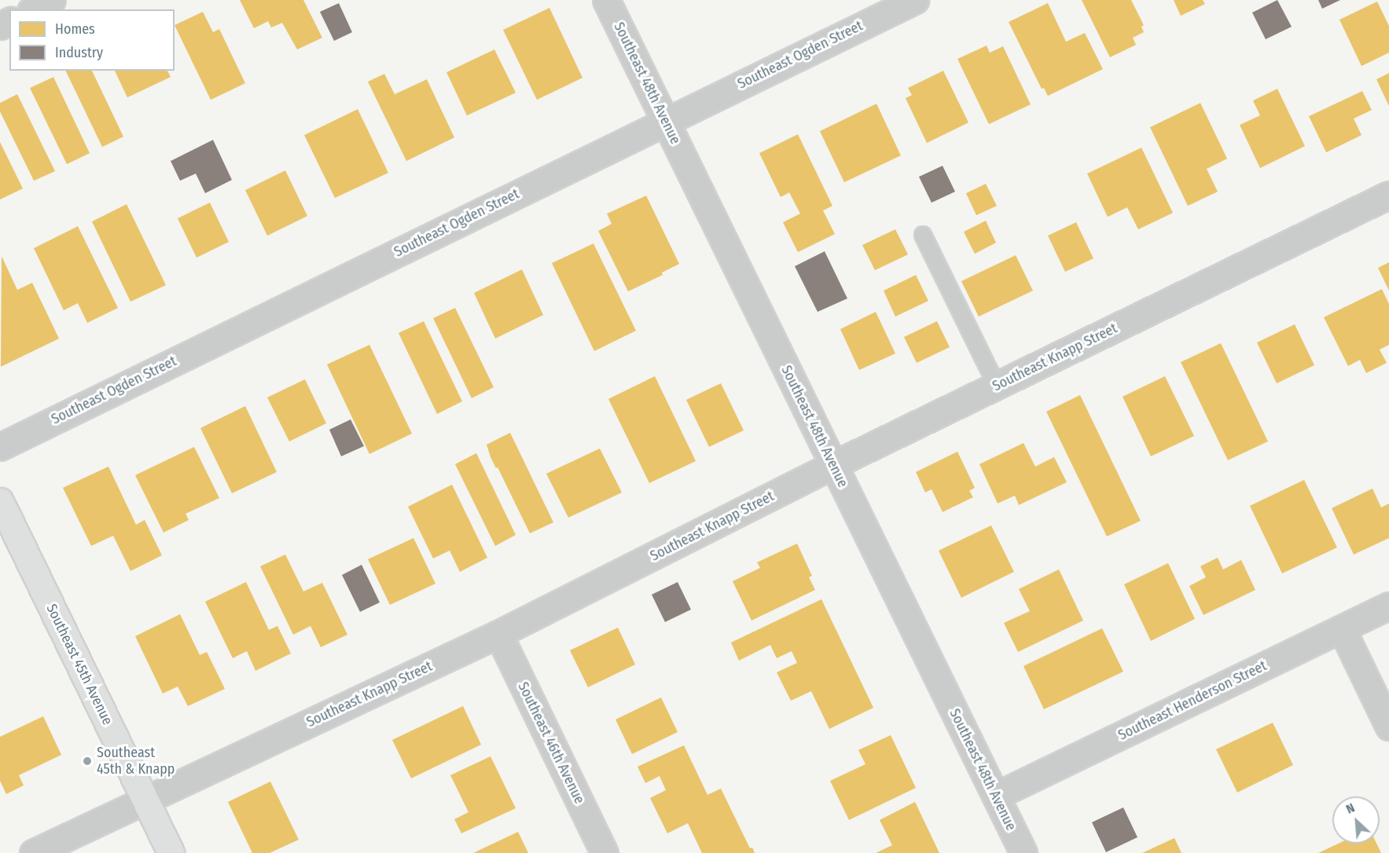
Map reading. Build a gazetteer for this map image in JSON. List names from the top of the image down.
{
  "streets": {
    "street": [
      "Southeast Ogden Street",
      "Southeast 48th Avenue",
      "Southeast Knapp Street",
      "Southeast 45th Avenue",
      "Southeast Henderson Street",
      "Southeast 46th Avenue"
    ]
  },
  "crossings": [
    ["Southeast Ogden Street", "Southeast 48th Avenue"],
    ["Southeast 48th Avenue", "Southeast Knapp Street"],
    ["Southeast 48th Avenue", "Southeast Henderson Street"],
    ["Southeast Knapp Street", "Southeast 45th Avenue"],
    ["Southeast Knapp Street", "Southeast 46th Avenue"]
  ],
  "places": ["Southeast 45th & Knapp"],
  "legend": ["Homes", "Industry"],
  "north": "top left"
}
